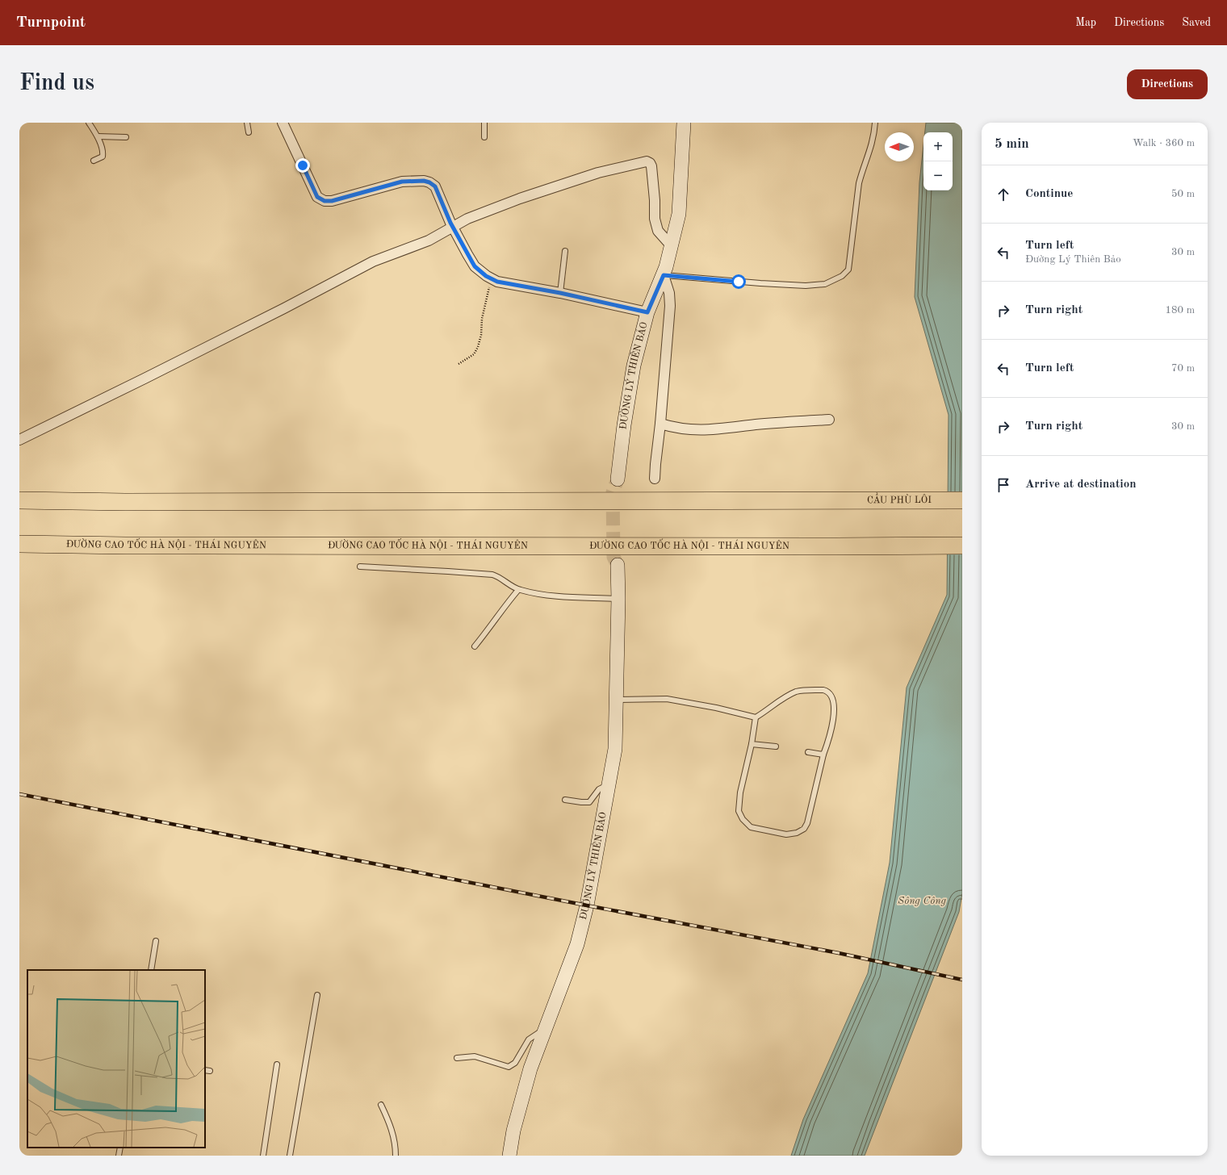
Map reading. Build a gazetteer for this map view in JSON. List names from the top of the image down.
{
  "streets": {
    "highway": ["CẦU PHÙ LÔI", "ĐƯỜNG CAO TỐC HÀ NỘI - THÁI NGUYÊN"],
    "main road": ["ĐƯỜNG LÝ THIÊN BẢO"]
  },
  "water": ["Sông Công"],
  "north": "left",
  "page": {
    "header": "Turnpoint",
    "nav": ["Map", "Directions", "Saved"],
    "buttons": "Directions",
    "title": "Find us",
    "heading": ["5 min", "Walk · 360 m"],
    "map_buttons": ["+", "−"],
    "list": [
      ["Continue", "50 m"],
      ["Turn left", "Đường Lý Thiên Bảo", "30 m"],
      ["Turn right", "180 m"],
      ["Turn left", "70 m"],
      ["Turn right", "30 m"],
      "Arrive at destination"
    ]
  }
}
